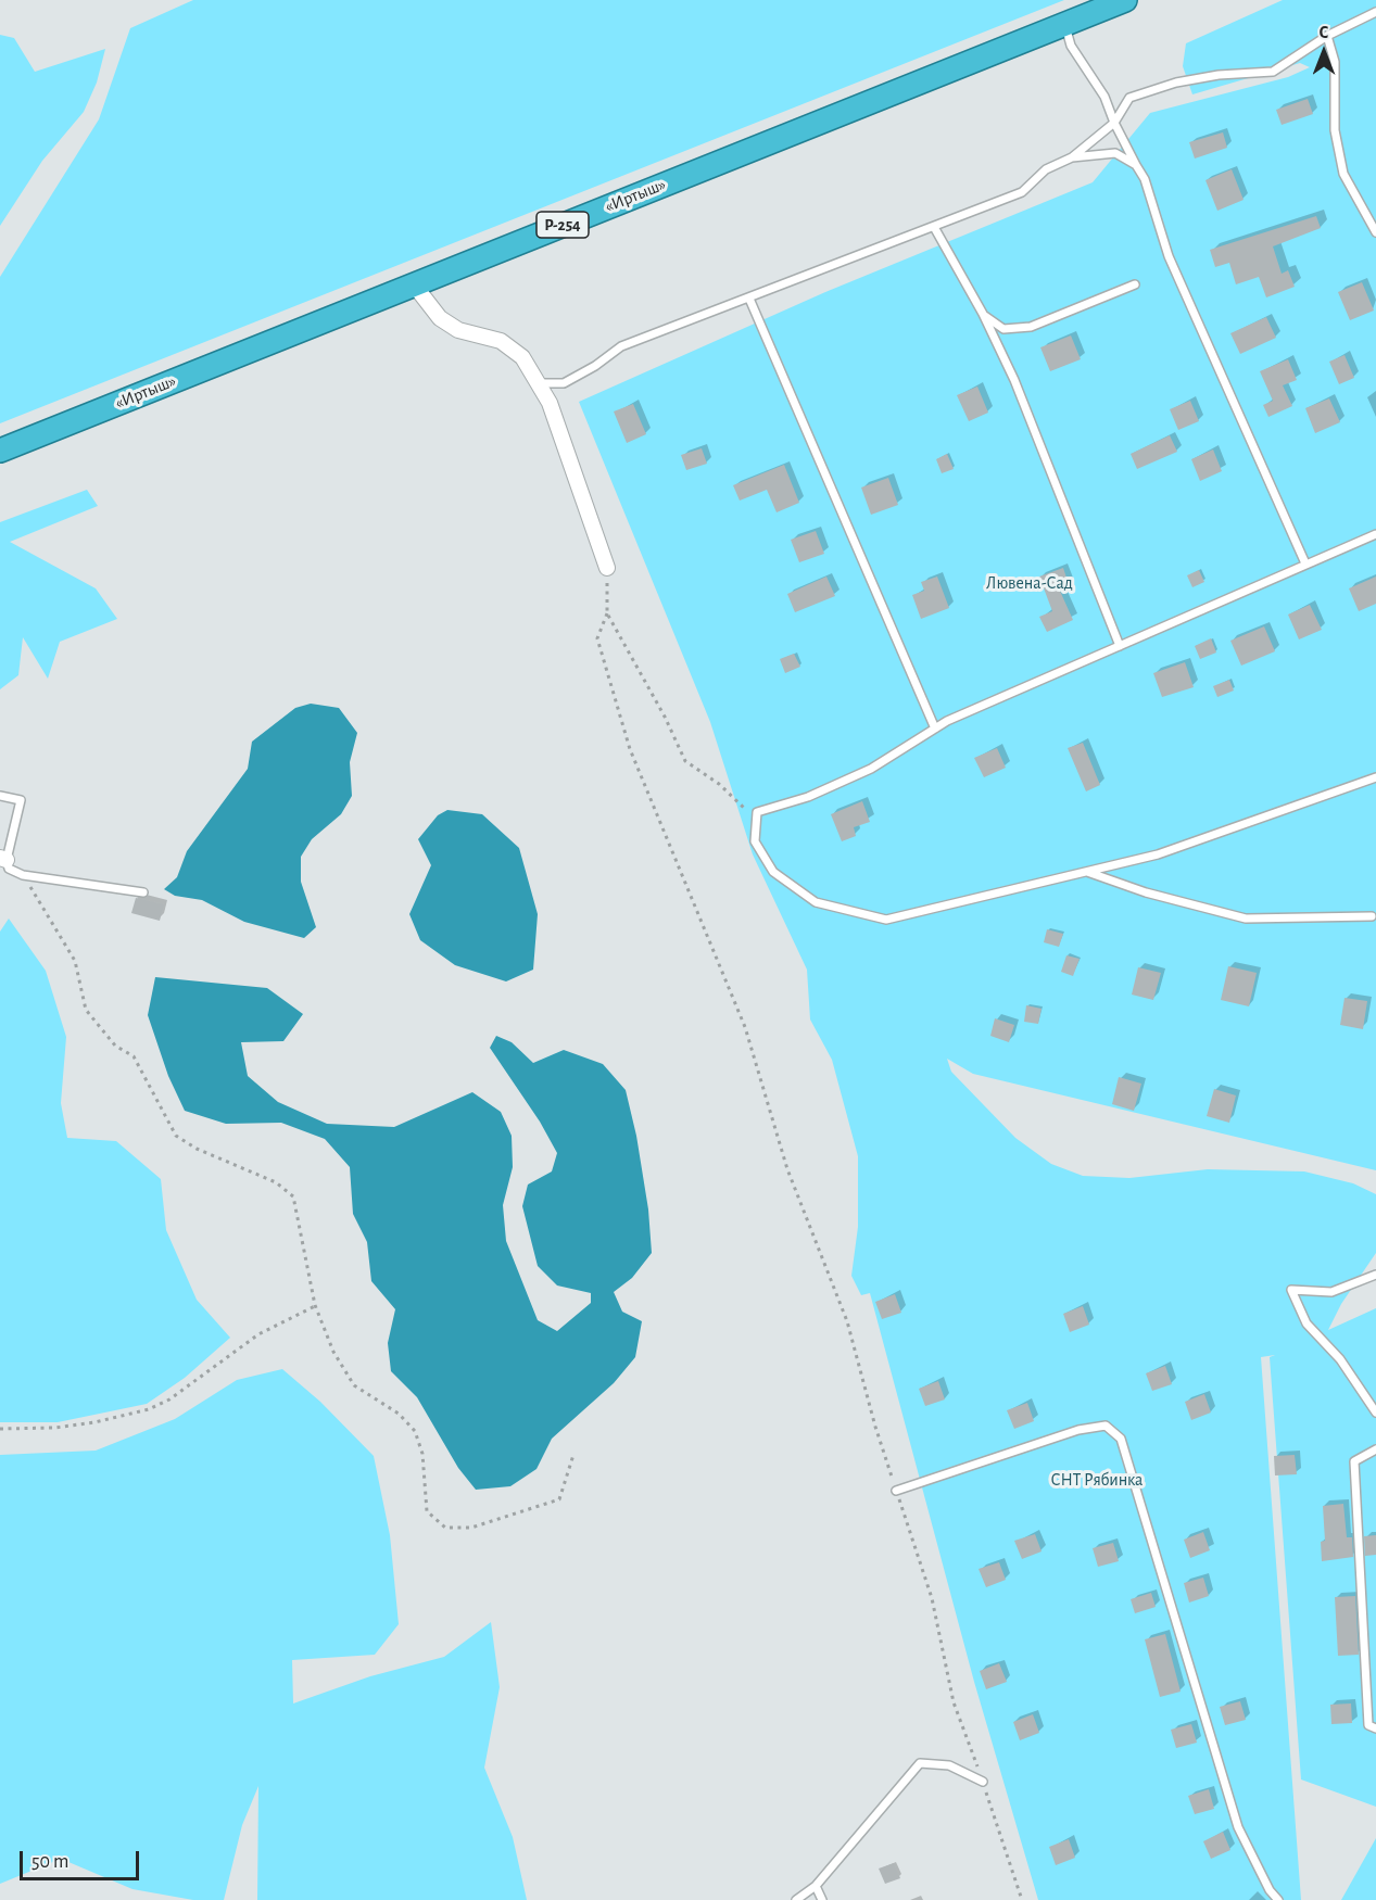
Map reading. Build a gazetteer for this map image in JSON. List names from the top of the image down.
{
  "streets": {
    "highway": ["«Иртыш»", "Р-254"]
  },
  "parks": ["Лювена-Сад", "СНТ Рябинка"],
  "scale_bar": "50 m",
  "north": "top"
}
